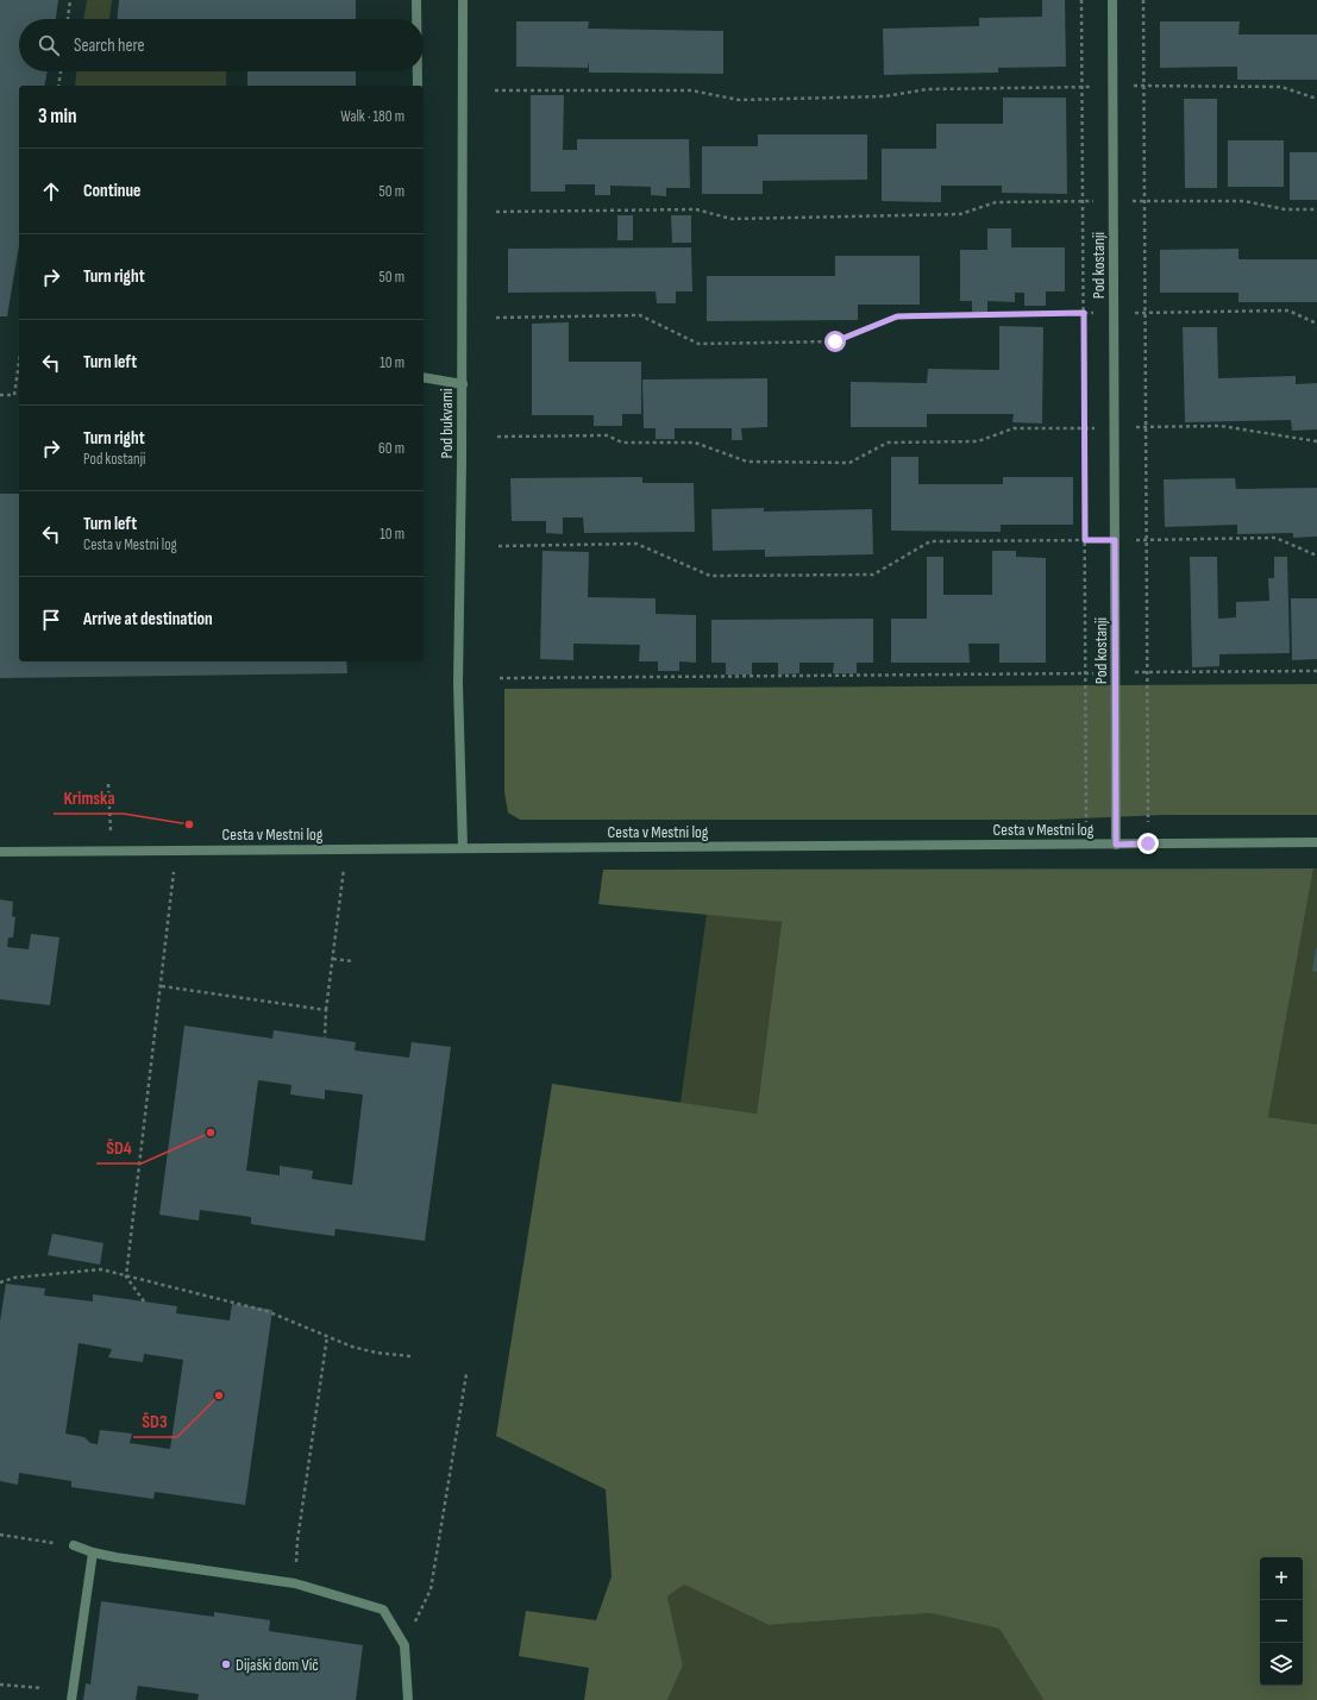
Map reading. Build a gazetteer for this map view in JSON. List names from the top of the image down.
{
  "streets": {
    "street": ["Pod kostanji", "Pod bukvami", "Cesta v Mestni log"]
  },
  "crossings": [
    ["Pod kostanji", "Cesta v Mestni log"],
    ["Pod bukvami", "Cesta v Mestni log"]
  ],
  "places": [
    "Krimska",
    "ŠD4",
    "ŠD3",
    "Dijaški dom Vič"
  ],
  "page": {
    "search": "Search here",
    "heading": ["3 min", "Walk · 180 m"],
    "list": [
      ["Continue", "50 m"],
      ["Turn right", "50 m"],
      ["Turn left", "10 m"],
      ["Turn right", "Pod kostanji", "60 m"],
      ["Turn left", "Cesta v Mestni log", "10 m"],
      "Arrive at destination"
    ],
    "map_buttons": ["+", "−"]
  }
}
